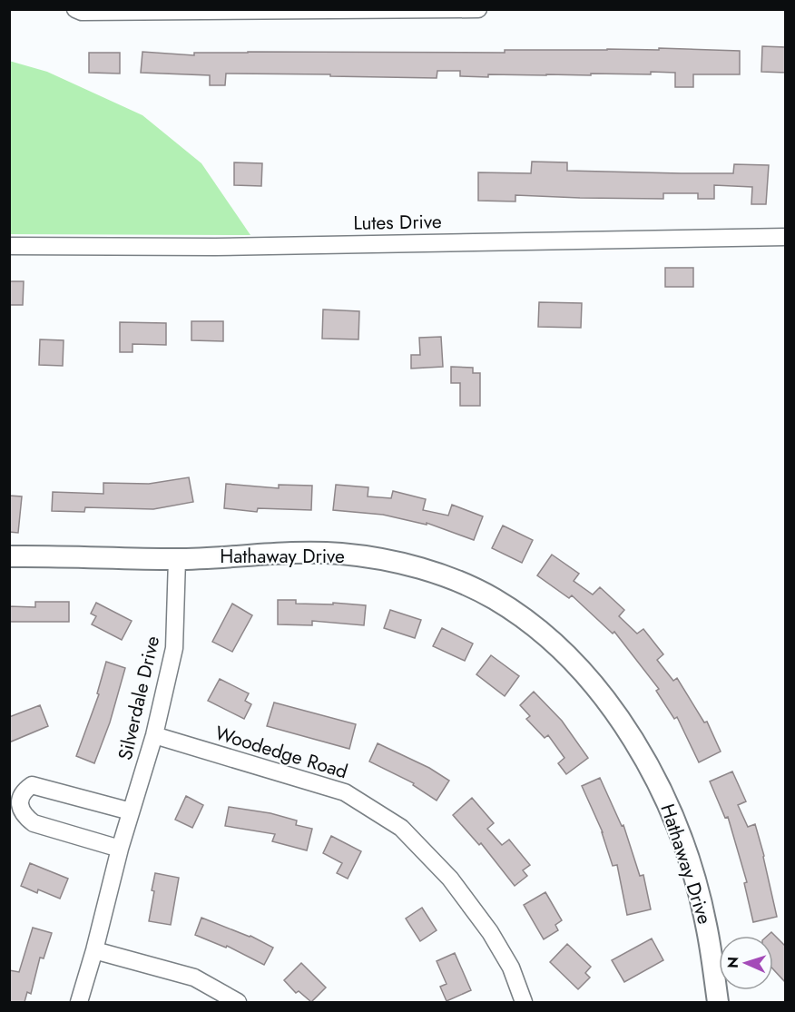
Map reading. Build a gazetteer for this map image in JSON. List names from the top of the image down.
{
  "streets": {
    "street": [
      "Lutes Drive",
      "Hathaway Drive",
      "Silverdale Drive",
      "Woodedge Road"
    ]
  },
  "crossings": [
    ["Hathaway Drive", "Silverdale Drive"],
    ["Silverdale Drive", "Woodedge Road"]
  ],
  "north": "left"
}
